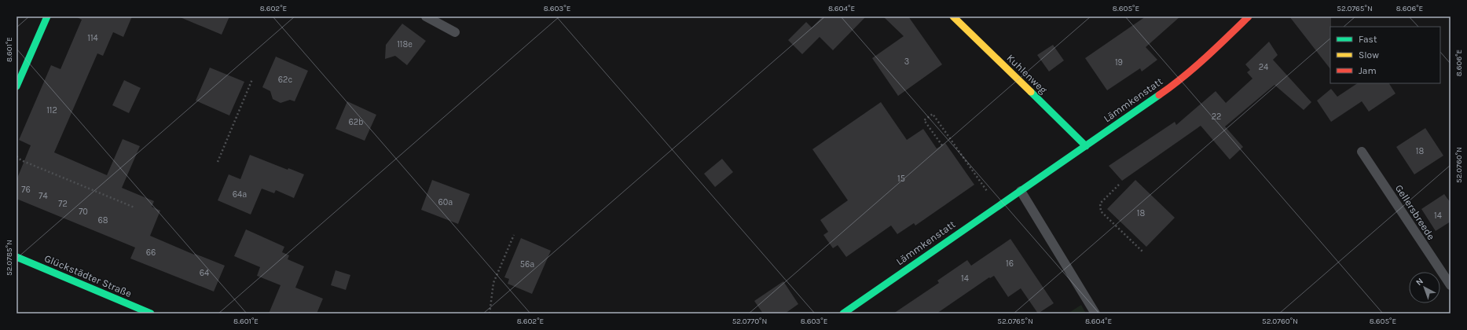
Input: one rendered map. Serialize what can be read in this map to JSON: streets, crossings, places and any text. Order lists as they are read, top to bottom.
{
  "streets": {
    "street": ["Kuhlenweg", "Lämmkenstatt", "Glückstädter Straße"],
    "lane": ["Gellersbreede"]
  },
  "crossings": [
    ["Kuhlenweg", "Lämmkenstatt"]
  ],
  "house_numbers": [
    "114",
    "118e",
    "3",
    "19",
    "24",
    "62c",
    "112",
    "22",
    "62b",
    "18",
    "15",
    "76",
    "64a",
    "74",
    "60a",
    "72",
    "70",
    "18",
    "14",
    "68",
    "66",
    "16",
    "56a",
    "64",
    "14"
  ],
  "legend": ["Fast", "Slow", "Jam"],
  "north": "top left",
  "coordinates": [
    "8.602°E",
    "8.603°E",
    "8.604°E",
    "8.605°E",
    "52.0765°N",
    "8.606°E",
    "8.601°E",
    "52.0760°N",
    "52.0785°N",
    "52.0770°N"
  ]
}
